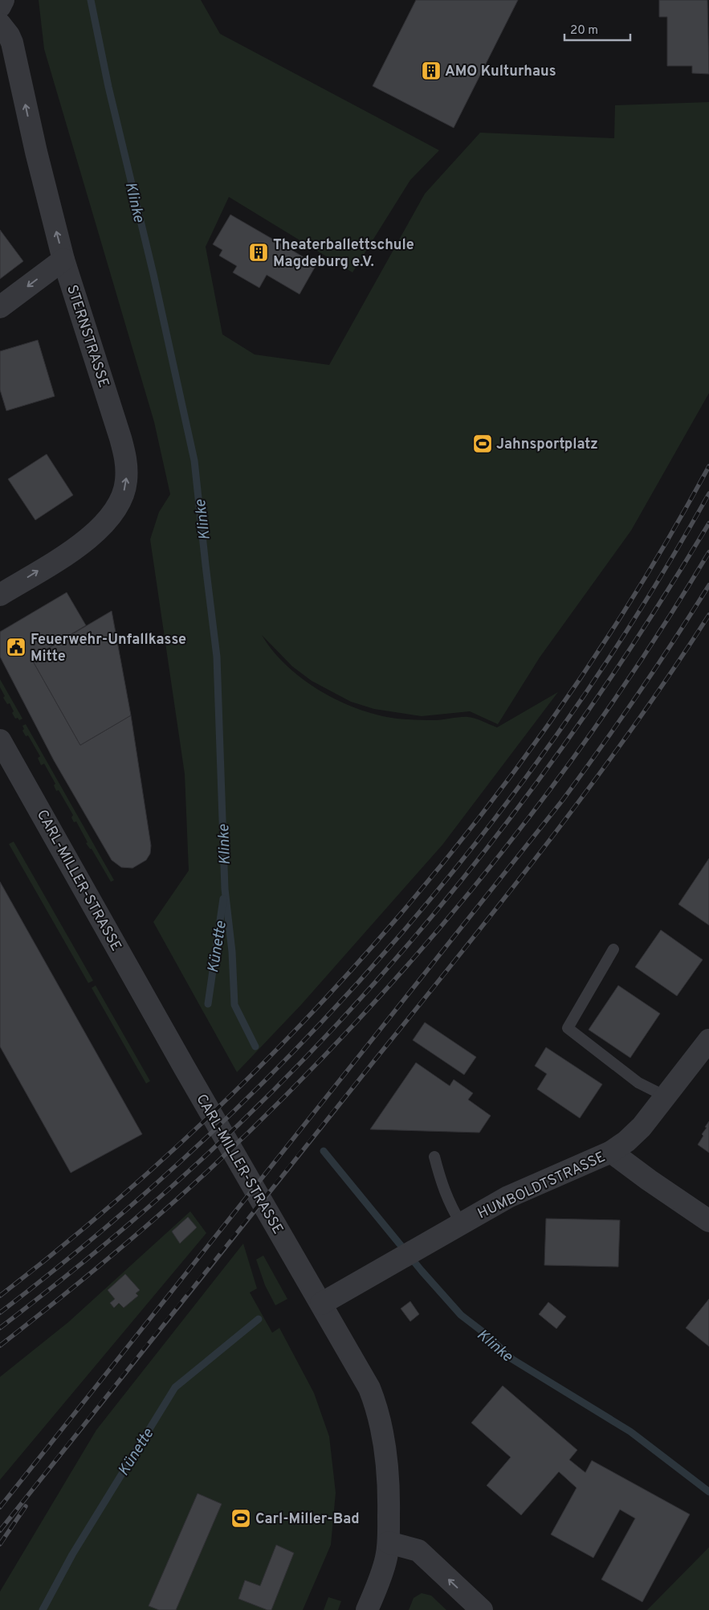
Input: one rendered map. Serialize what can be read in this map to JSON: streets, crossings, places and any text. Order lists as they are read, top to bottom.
{
  "streets": {
    "street": ["STERNSTRASSE", "CARL-MILLER-STRASSE", "HUMBOLDTSTRASSE"]
  },
  "crossings": [
    ["CARL-MILLER-STRASSE", "HUMBOLDTSTRASSE"]
  ],
  "one_way": ["STERNSTRASSE"],
  "water": ["Klinke", "Künette"],
  "places": {
    "building": ["AMO Kulturhaus", "Theaterballettschule Magdeburg e.V."],
    "sports": ["Jahnsportplatz", "Carl-Miller-Bad"],
    "public building": ["Feuerwehr-Unfallkasse Mitte"]
  },
  "scale_bar": "20 m"
}
